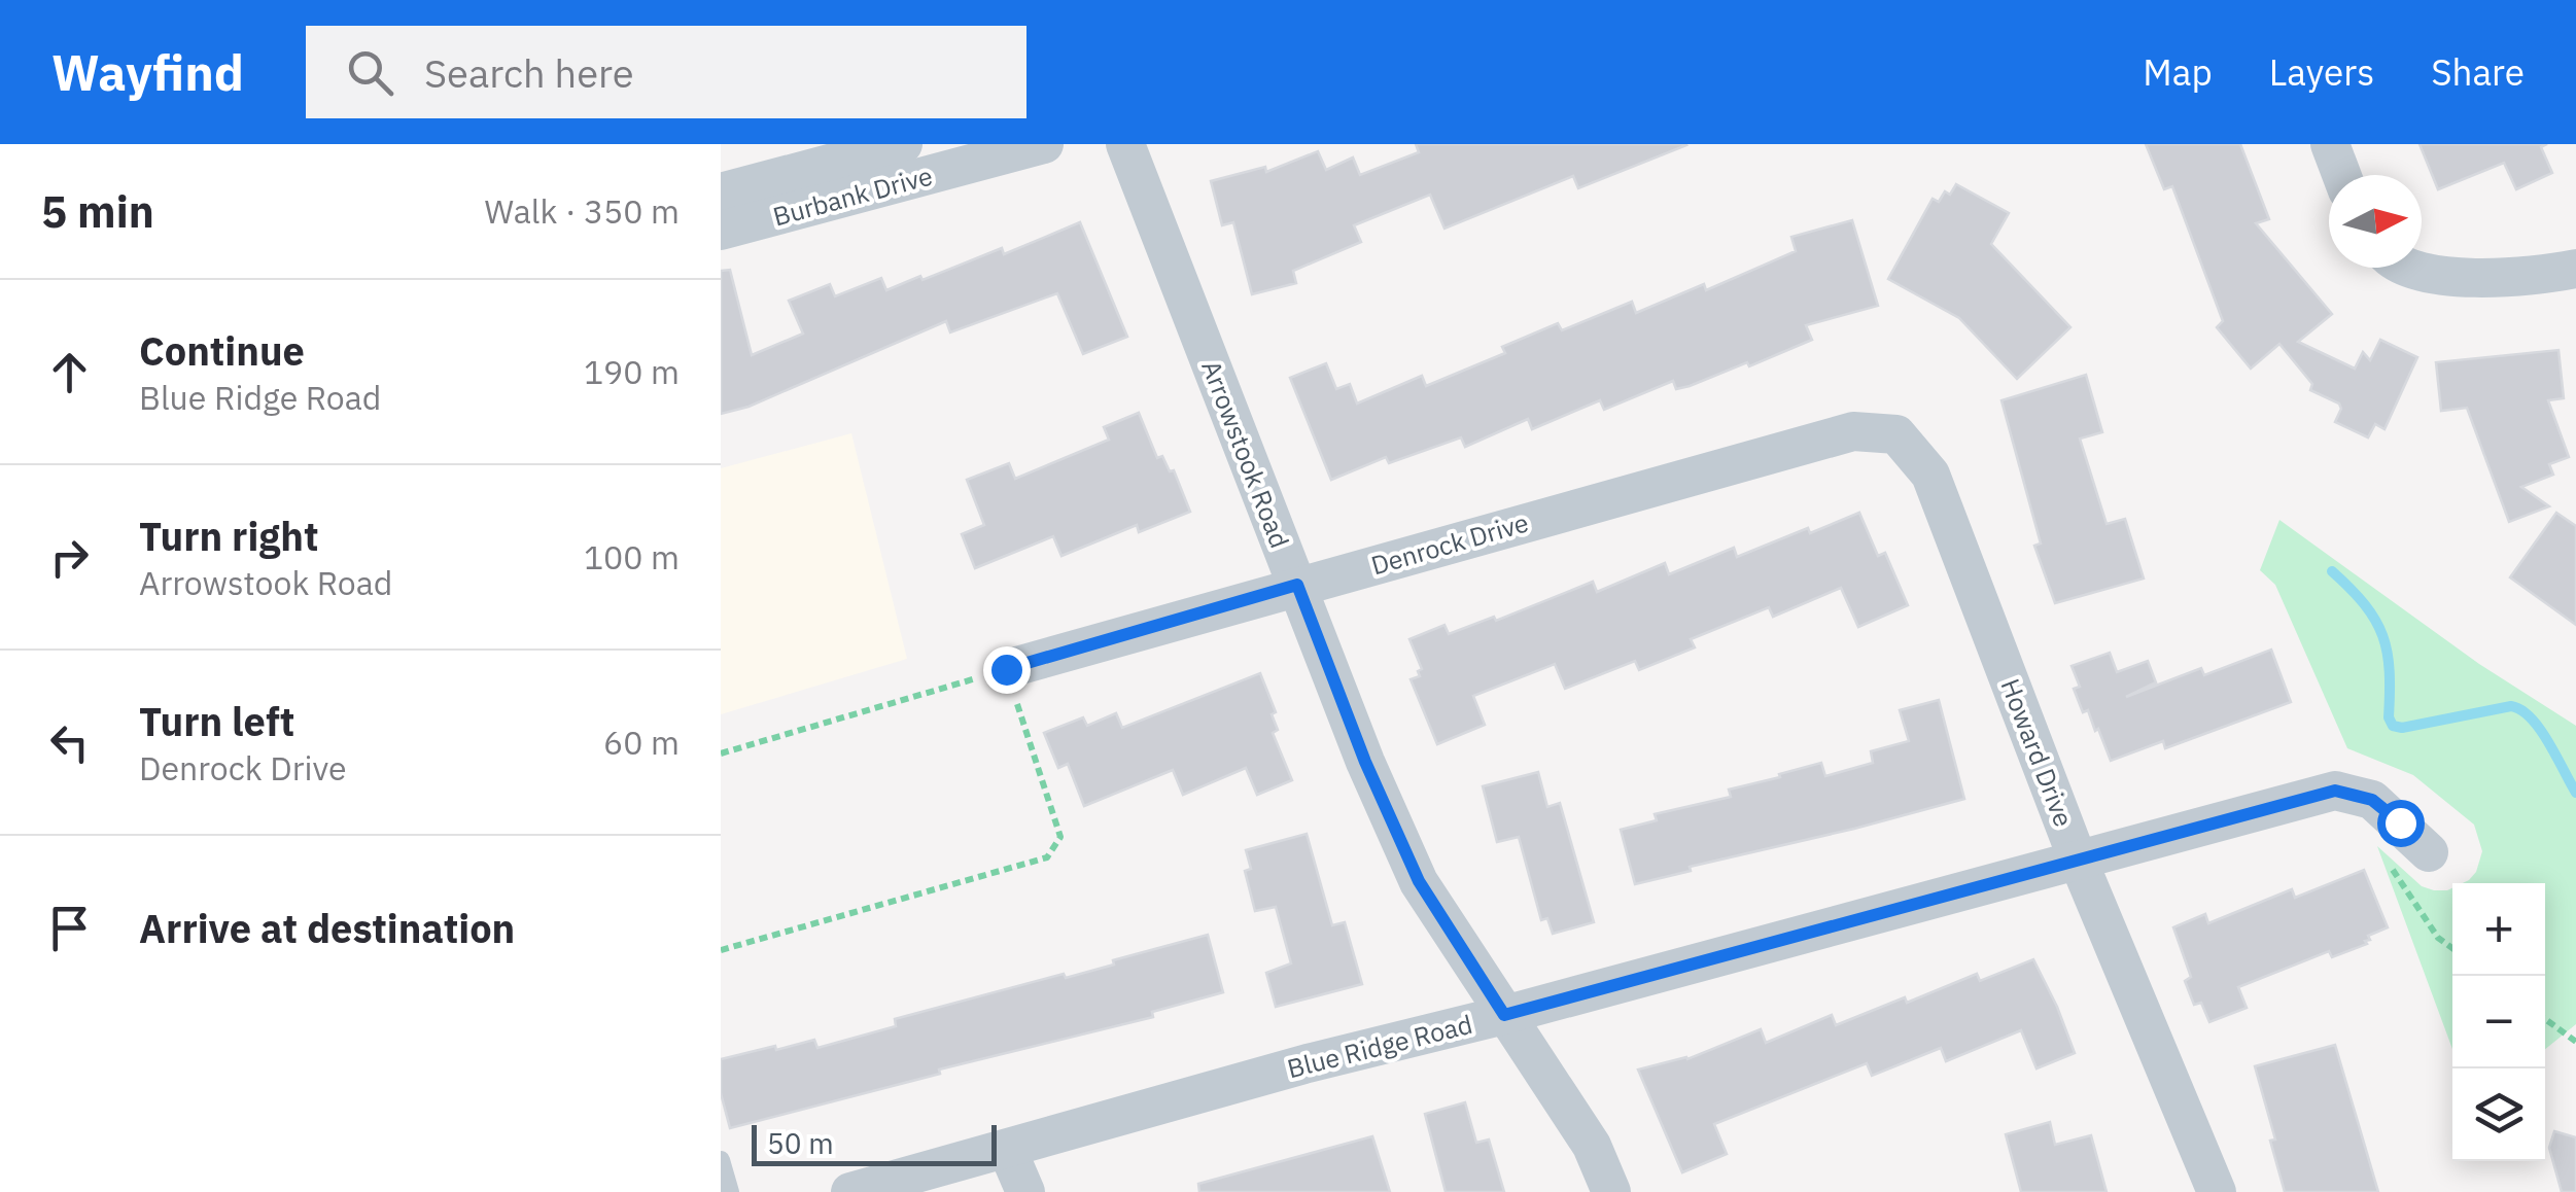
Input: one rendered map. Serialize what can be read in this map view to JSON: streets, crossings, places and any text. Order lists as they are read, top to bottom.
{
  "streets": {
    "street": [
      "Burbank Drive",
      "Arrowstook Road",
      "Denrock Drive",
      "Howard Drive",
      "Blue Ridge Road"
    ]
  },
  "crossings": [
    ["Arrowstook Road", "Denrock Drive"],
    ["Arrowstook Road", "Blue Ridge Road"],
    ["Denrock Drive", "Howard Drive"],
    ["Howard Drive", "Blue Ridge Road"]
  ],
  "scale_bar": "50 m",
  "north": "right",
  "page": {
    "header": "Wayfind",
    "search": "Search here",
    "nav": ["Map", "Layers", "Share"],
    "heading": ["5 min", "Walk · 350 m"],
    "list": [
      ["Continue", "Blue Ridge Road", "190 m"],
      ["Turn right", "Arrowstook Road", "100 m"],
      ["Turn left", "Denrock Drive", "60 m"],
      "Arrive at destination"
    ],
    "map_buttons": ["+", "−"],
    "scale": "50 m"
  }
}
